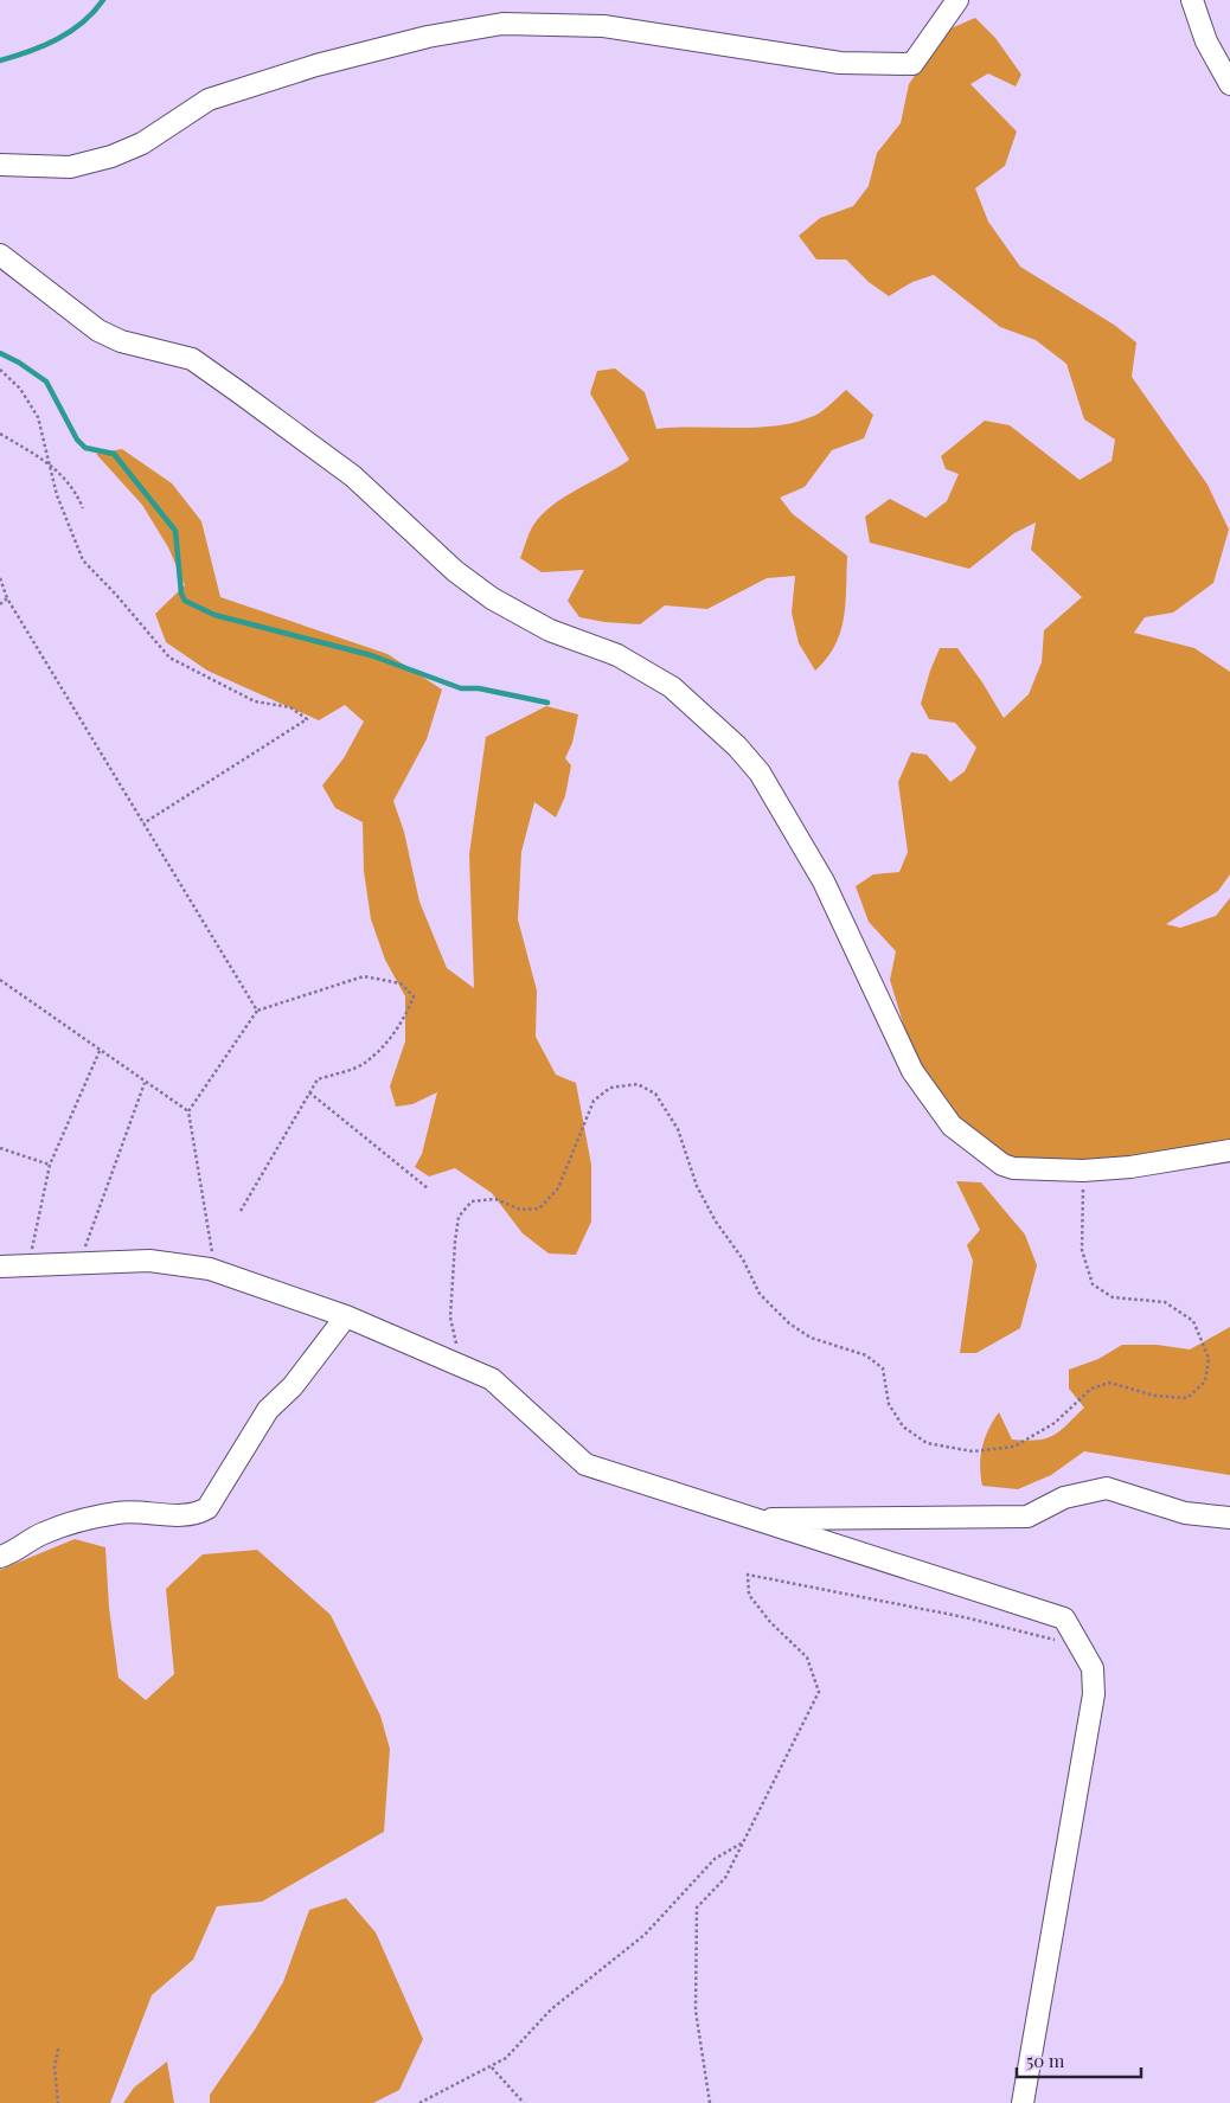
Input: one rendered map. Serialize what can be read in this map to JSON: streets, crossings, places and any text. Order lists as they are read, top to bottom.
{
  "scale_bar": "50 m"
}
